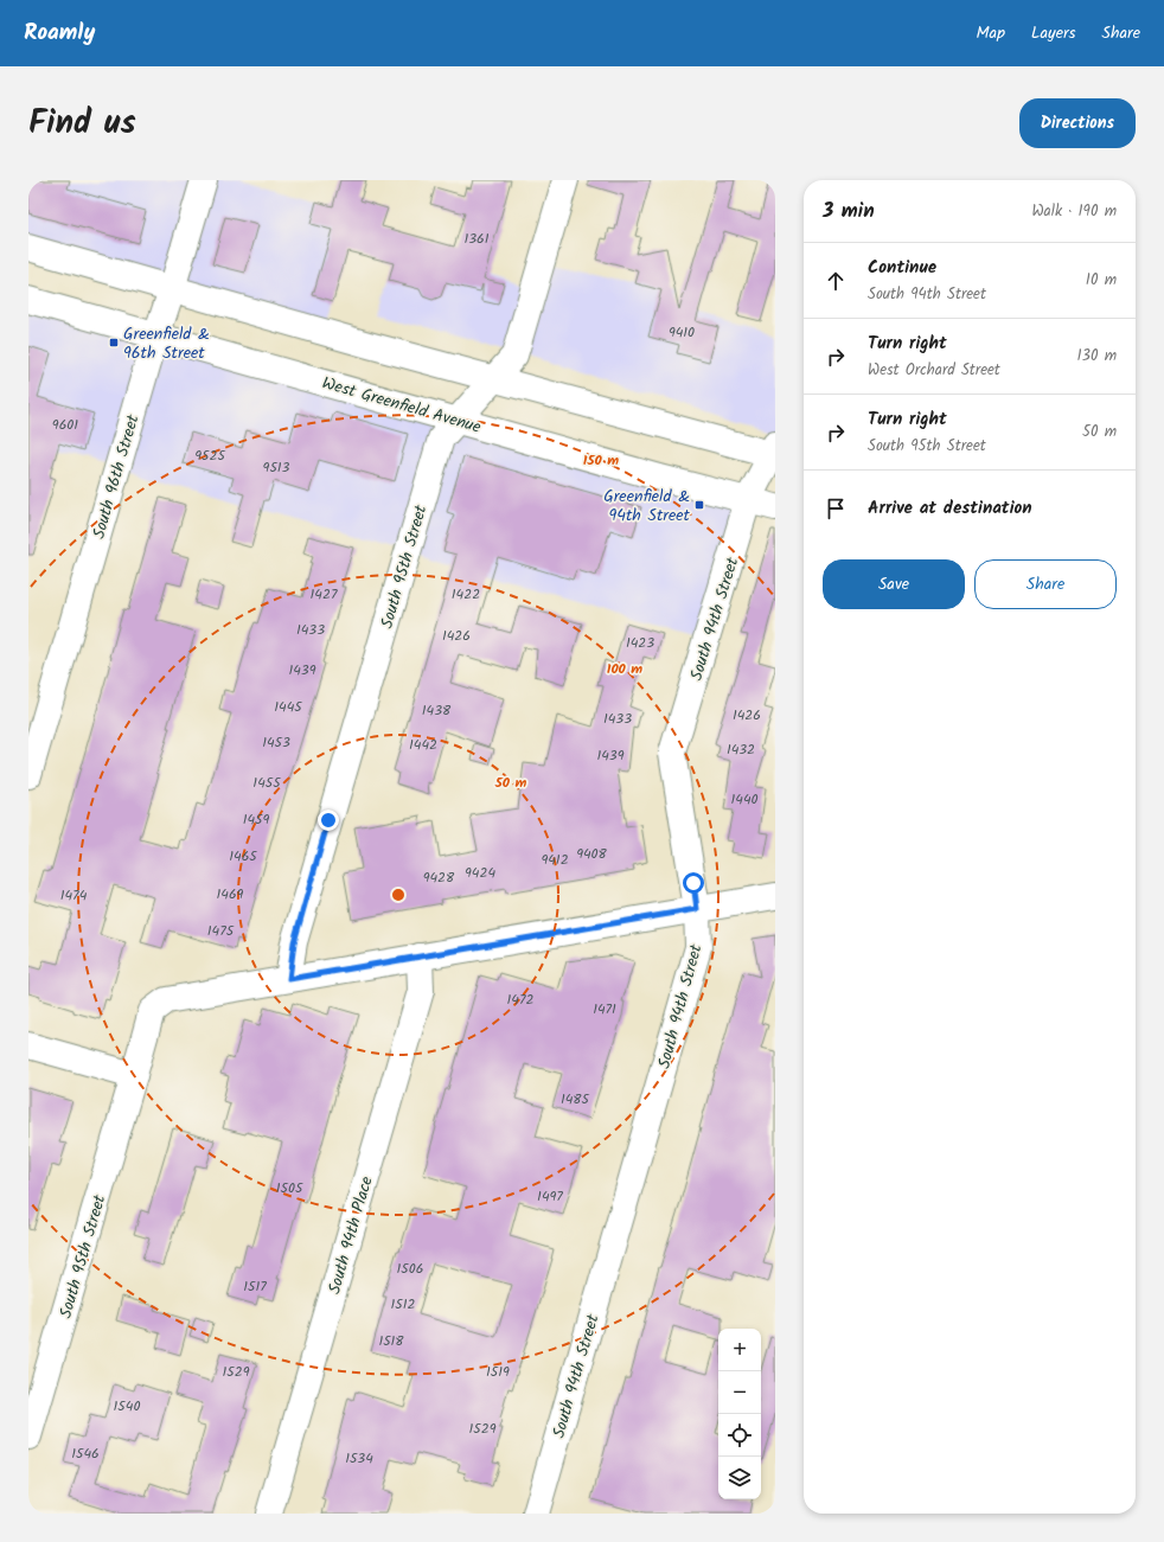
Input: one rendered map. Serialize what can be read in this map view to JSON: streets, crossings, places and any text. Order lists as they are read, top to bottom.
{
  "streets": {
    "street": [
      "West Greenfield Avenue",
      "South 96th Street",
      "South 95th Street",
      "South 94th Street",
      "South 94th Place"
    ]
  },
  "crossings": [
    ["West Greenfield Avenue", "South 96th Street"],
    ["West Greenfield Avenue", "South 95th Street"],
    ["West Greenfield Avenue", "South 94th Street"],
    ["South 95th Street", "South 94th Street"],
    ["South 95th Street", "South 94th Place"]
  ],
  "places": {
    "transit": ["Greenfield & 96th Street", "Greenfield & 94th Street"]
  },
  "house_numbers": [
    "1361",
    "9410",
    "9601",
    "9525",
    "9513",
    "1427",
    "1422",
    "1433",
    "1426",
    "1423",
    "1439",
    "1445",
    "1438",
    "1426",
    "1433",
    "1453",
    "1442",
    "1432",
    "1439",
    "1455",
    "1440",
    "1459",
    "9408",
    "1465",
    "9412",
    "9424",
    "9428",
    "1469",
    "1474",
    "1475",
    "1472",
    "1471",
    "1485",
    "1505",
    "1497",
    "1506",
    "1517",
    "1512",
    "1518",
    "1529",
    "1519",
    "1540",
    "1529",
    "1546",
    "1534"
  ],
  "page": {
    "header": "Roamly",
    "nav": ["Map", "Layers", "Share"],
    "title": "Find us",
    "buttons": [
      "Directions",
      ["Save", "Share"]
    ],
    "heading": ["3 min", "Walk · 190 m"],
    "list": [
      ["Continue", "South 94th Street", "10 m"],
      ["Turn right", "West Orchard Street", "130 m"],
      ["Turn right", "South 95th Street", "50 m"],
      "Arrive at destination"
    ],
    "map_buttons": ["+", "−"]
  },
  "rings": ["150 m", "100 m", "50 m"]
}
